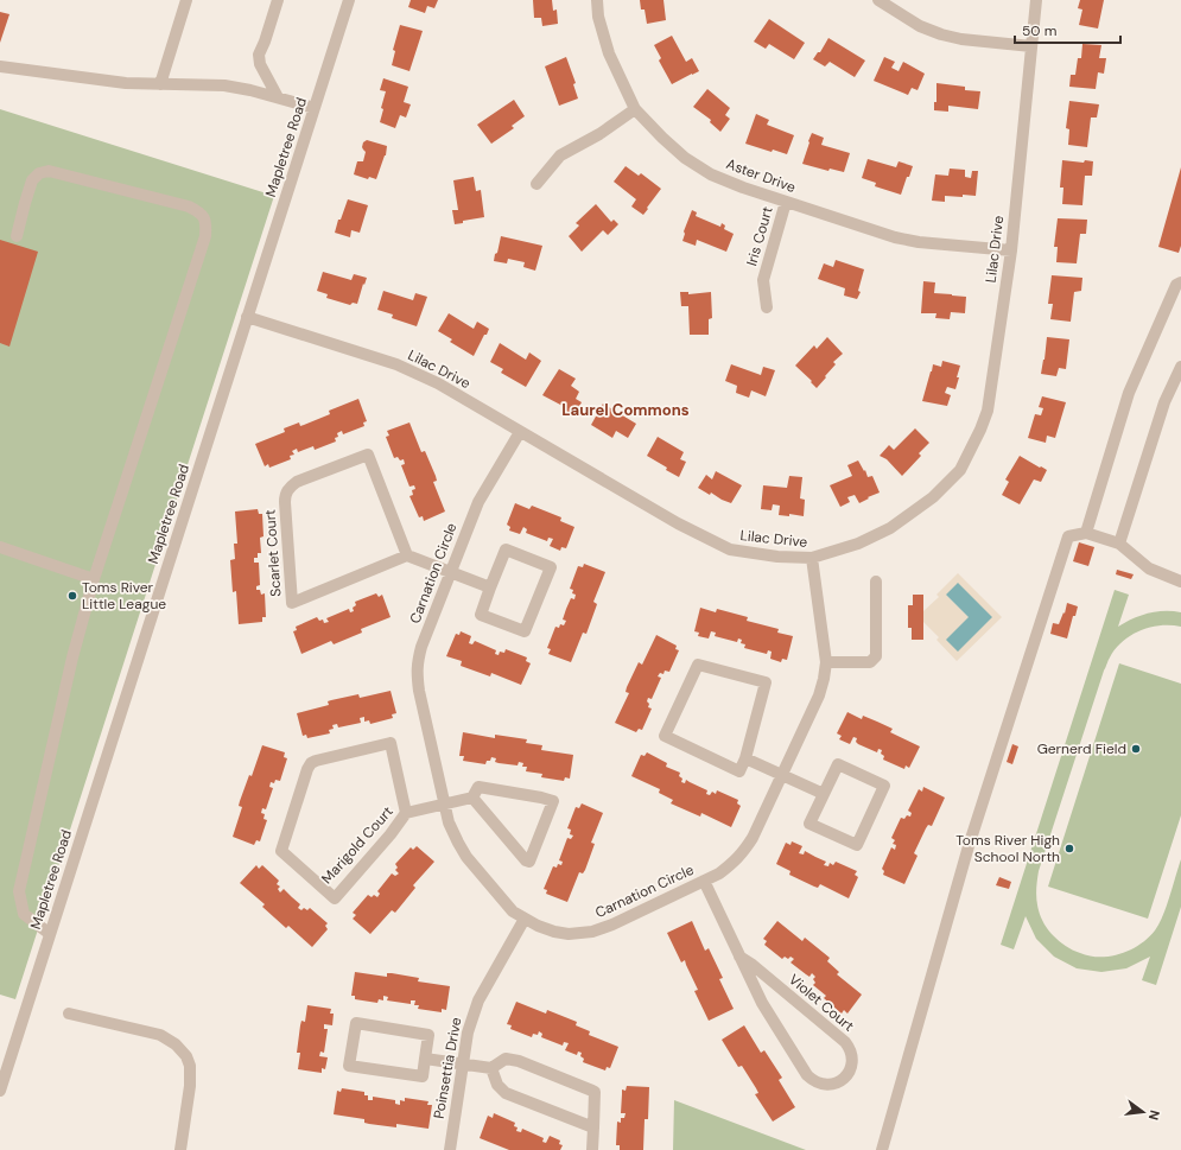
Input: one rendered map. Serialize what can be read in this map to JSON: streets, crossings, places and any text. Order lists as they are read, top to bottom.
{
  "streets": {
    "street": [
      "Mapletree Road",
      "Aster Drive",
      "Iris Court",
      "Lilac Drive",
      "Scarlet Court",
      "Carnation Circle",
      "Marigold Court",
      "Violet Court",
      "Poinsettia Drive"
    ]
  },
  "crossings": [
    ["Mapletree Road", "Lilac Drive"],
    ["Aster Drive", "Iris Court"],
    ["Aster Drive", "Lilac Drive"],
    ["Lilac Drive", "Carnation Circle"],
    ["Carnation Circle", "Marigold Court"],
    ["Carnation Circle", "Violet Court"],
    ["Carnation Circle", "Poinsettia Drive"]
  ],
  "districts": ["Laurel Commons"],
  "places": ["Toms River Little League", "Gernerd Field", "Toms River High School North"],
  "scale_bar": "50 m",
  "north": "right"
}
